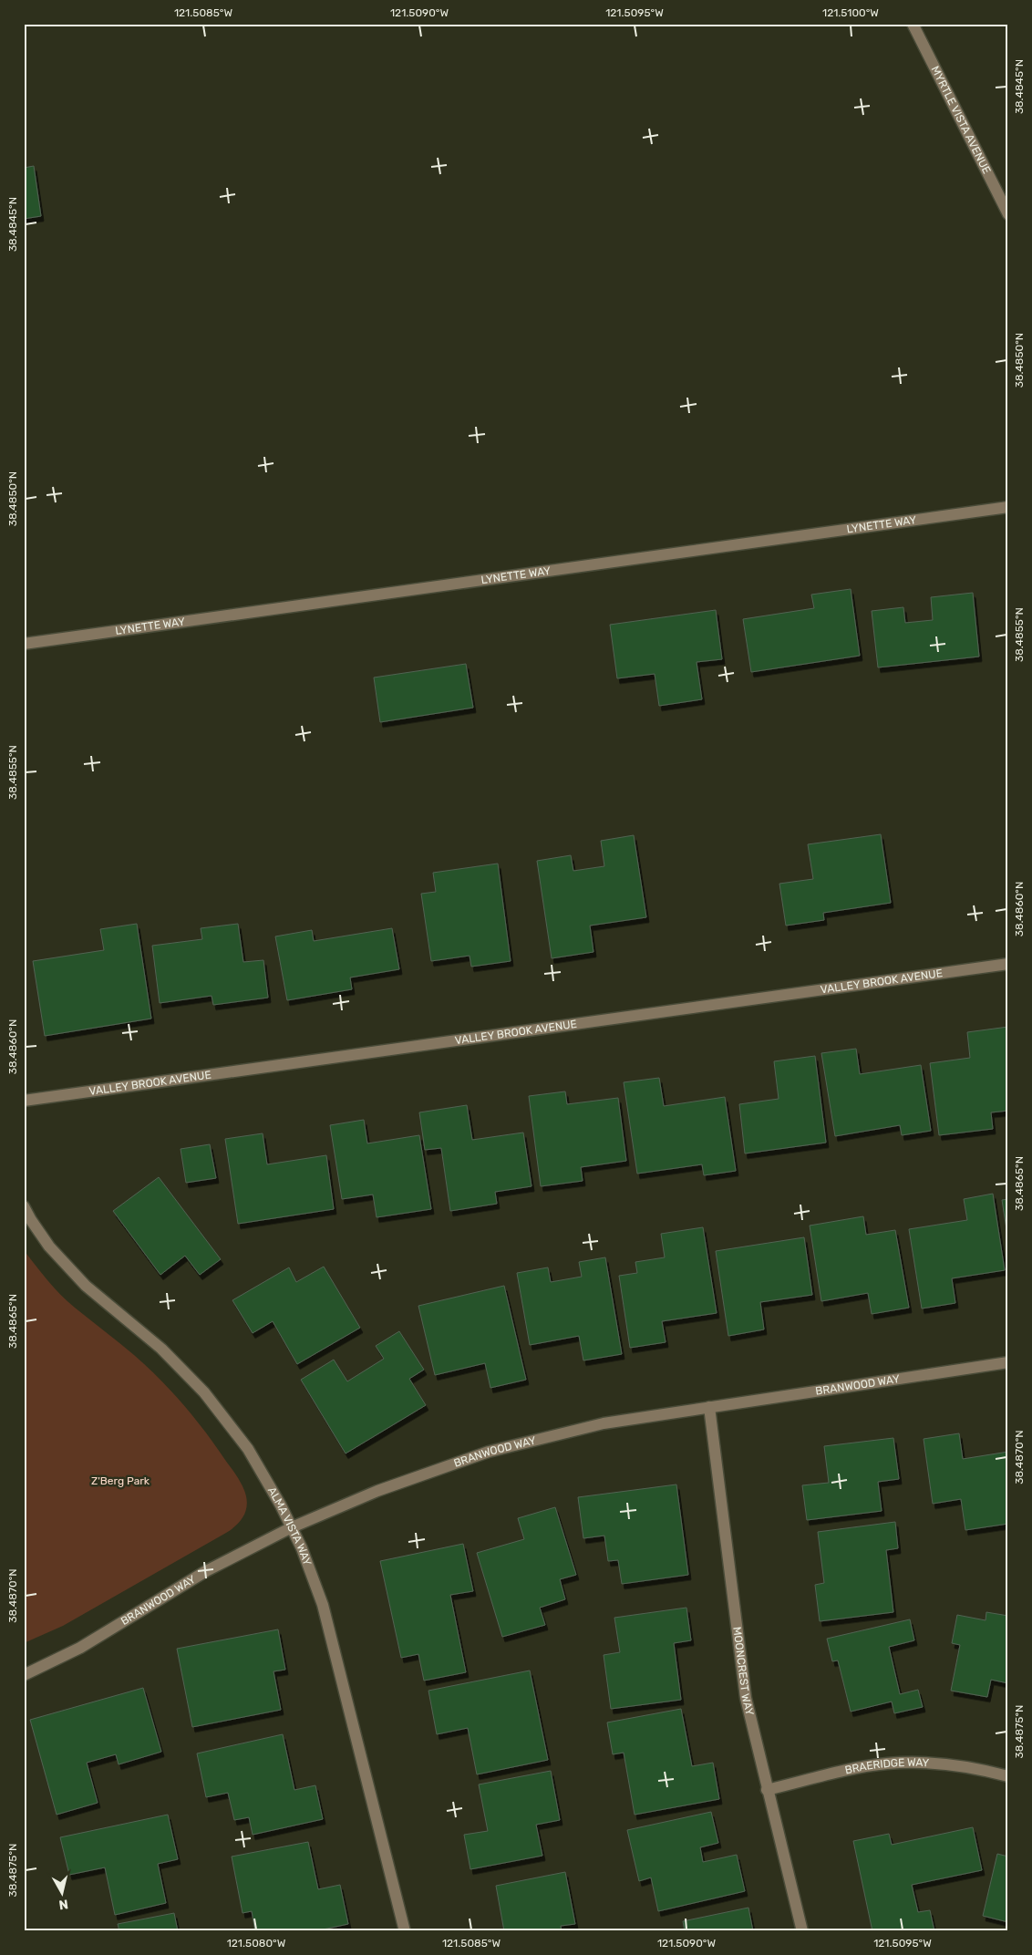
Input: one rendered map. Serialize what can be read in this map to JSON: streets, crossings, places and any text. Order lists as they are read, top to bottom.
{
  "streets": {
    "street": [
      "MYRTLE VISTA AVENUE",
      "LYNETTE WAY",
      "VALLEY BROOK AVENUE",
      "BRANWOOD WAY",
      "ALMA VISTA WAY",
      "MOONCREST WAY",
      "BRAERIDGE WAY"
    ]
  },
  "crossings": [
    ["BRANWOOD WAY", "ALMA VISTA WAY"],
    ["BRANWOOD WAY", "MOONCREST WAY"],
    ["MOONCREST WAY", "BRAERIDGE WAY"]
  ],
  "parks": ["Z'Berg Park"],
  "north": "bottom",
  "coordinates": [
    "121.5085°W",
    "121.5090°W",
    "121.5095°W",
    "121.5100°W",
    "38.4845°N",
    "38.4850°N",
    "38.4855°N",
    "38.4860°N",
    "38.4865°N",
    "38.4870°N",
    "38.4875°N",
    "121.5080°W"
  ]
}
